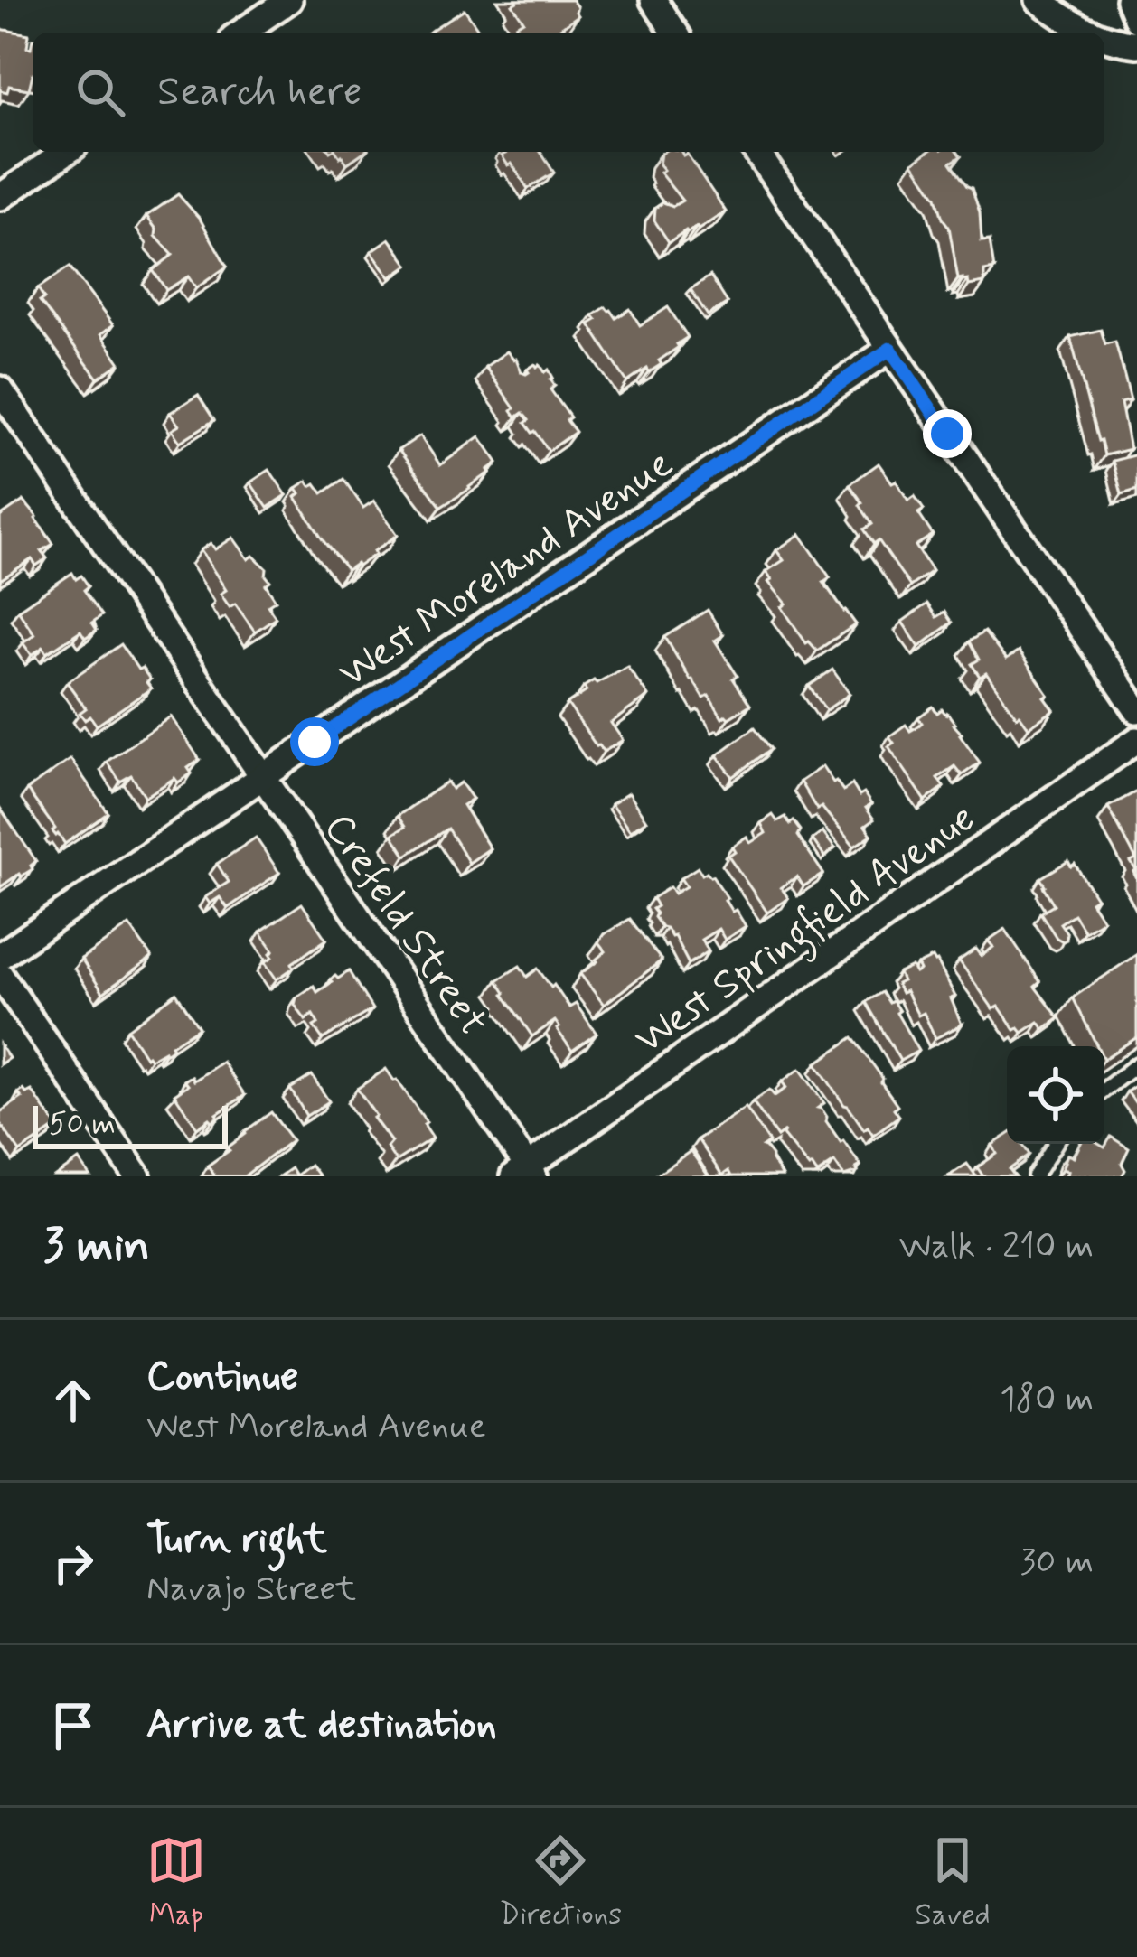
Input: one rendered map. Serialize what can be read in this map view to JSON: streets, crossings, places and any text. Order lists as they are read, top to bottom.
{
  "streets": {
    "street": ["West Moreland Avenue", "Crefeld Street", "West Springfield Avenue"]
  },
  "crossings": [
    ["West Moreland Avenue", "Crefeld Street"],
    ["Crefeld Street", "West Springfield Avenue"]
  ],
  "scale_bar": "50 m",
  "page": {
    "search": "Search here",
    "scale": "50 m",
    "heading": ["3 min", "Walk · 210 m"],
    "list": [
      ["Continue", "West Moreland Avenue", "180 m"],
      ["Turn right", "Navajo Street", "30 m"],
      "Arrive at destination"
    ],
    "nav": ["Map", "Directions", "Saved"]
  }
}
